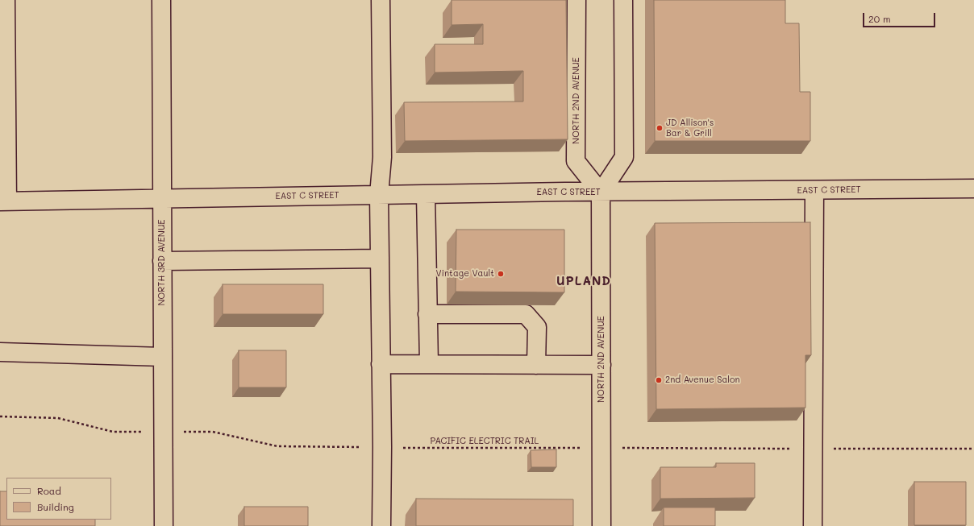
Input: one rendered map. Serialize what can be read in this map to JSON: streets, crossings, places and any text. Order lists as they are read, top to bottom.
{
  "streets": {
    "street": ["NORTH 2ND AVENUE", "EAST C STREET", "NORTH 3RD AVENUE"],
    "path": ["PACIFIC ELECTRIC TRAIL"]
  },
  "crossings": [
    ["NORTH 2ND AVENUE", "EAST C STREET"],
    ["EAST C STREET", "NORTH 3RD AVENUE"]
  ],
  "districts": ["UPLAND"],
  "places": ["JD Allison's Bar & Grill", "Vintage Vault", "2nd Avenue Salon"],
  "legend": ["Road", "Building"],
  "scale_bar": "20 m"
}
